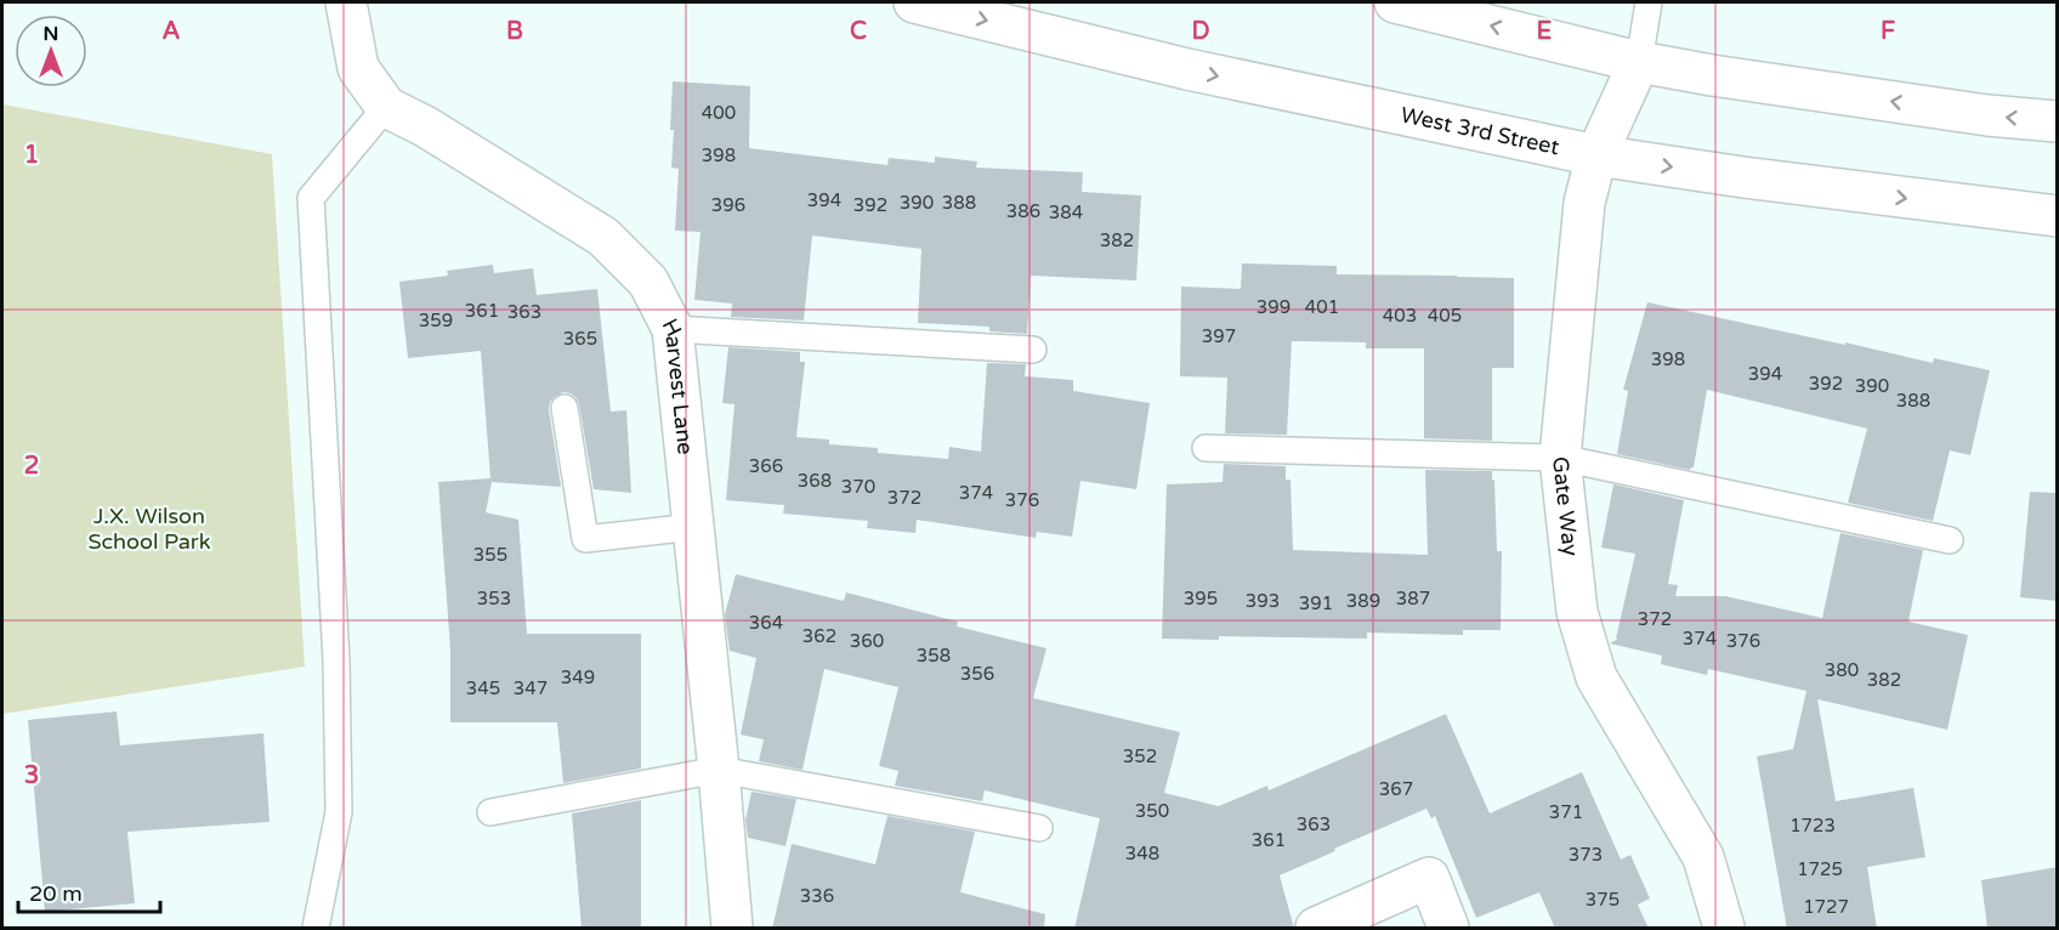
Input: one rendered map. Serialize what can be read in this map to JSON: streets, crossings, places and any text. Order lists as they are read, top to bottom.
{
  "streets": {
    "street": ["West 3rd Street", "Harvest Lane", "Gate Way"]
  },
  "crossings": [
    ["West 3rd Street", "Gate Way"]
  ],
  "parks": ["J.X. Wilson School Park"],
  "house_numbers": [
    "400",
    "398",
    "394",
    "390",
    "388",
    "396",
    "392",
    "386",
    "384",
    "382",
    "399",
    "401",
    "361",
    "363",
    "403",
    "405",
    "359",
    "397",
    "365",
    "398",
    "394",
    "392",
    "390",
    "388",
    "366",
    "368",
    "370",
    "374",
    "372",
    "376",
    "355",
    "353",
    "395",
    "387",
    "393",
    "389",
    "391",
    "372",
    "364",
    "362",
    "374",
    "360",
    "376",
    "358",
    "380",
    "356",
    "349",
    "382",
    "345",
    "347",
    "352",
    "367",
    "350",
    "371",
    "363",
    "1723",
    "361",
    "348",
    "373",
    "1725",
    "336",
    "375",
    "1727"
  ],
  "scale_bar": "20 m",
  "north": "top",
  "grid": {
    "columns": [
      "A",
      "B",
      "C",
      "D",
      "E",
      "F"
    ],
    "rows": ["1", "2", "3"]
  }
}
